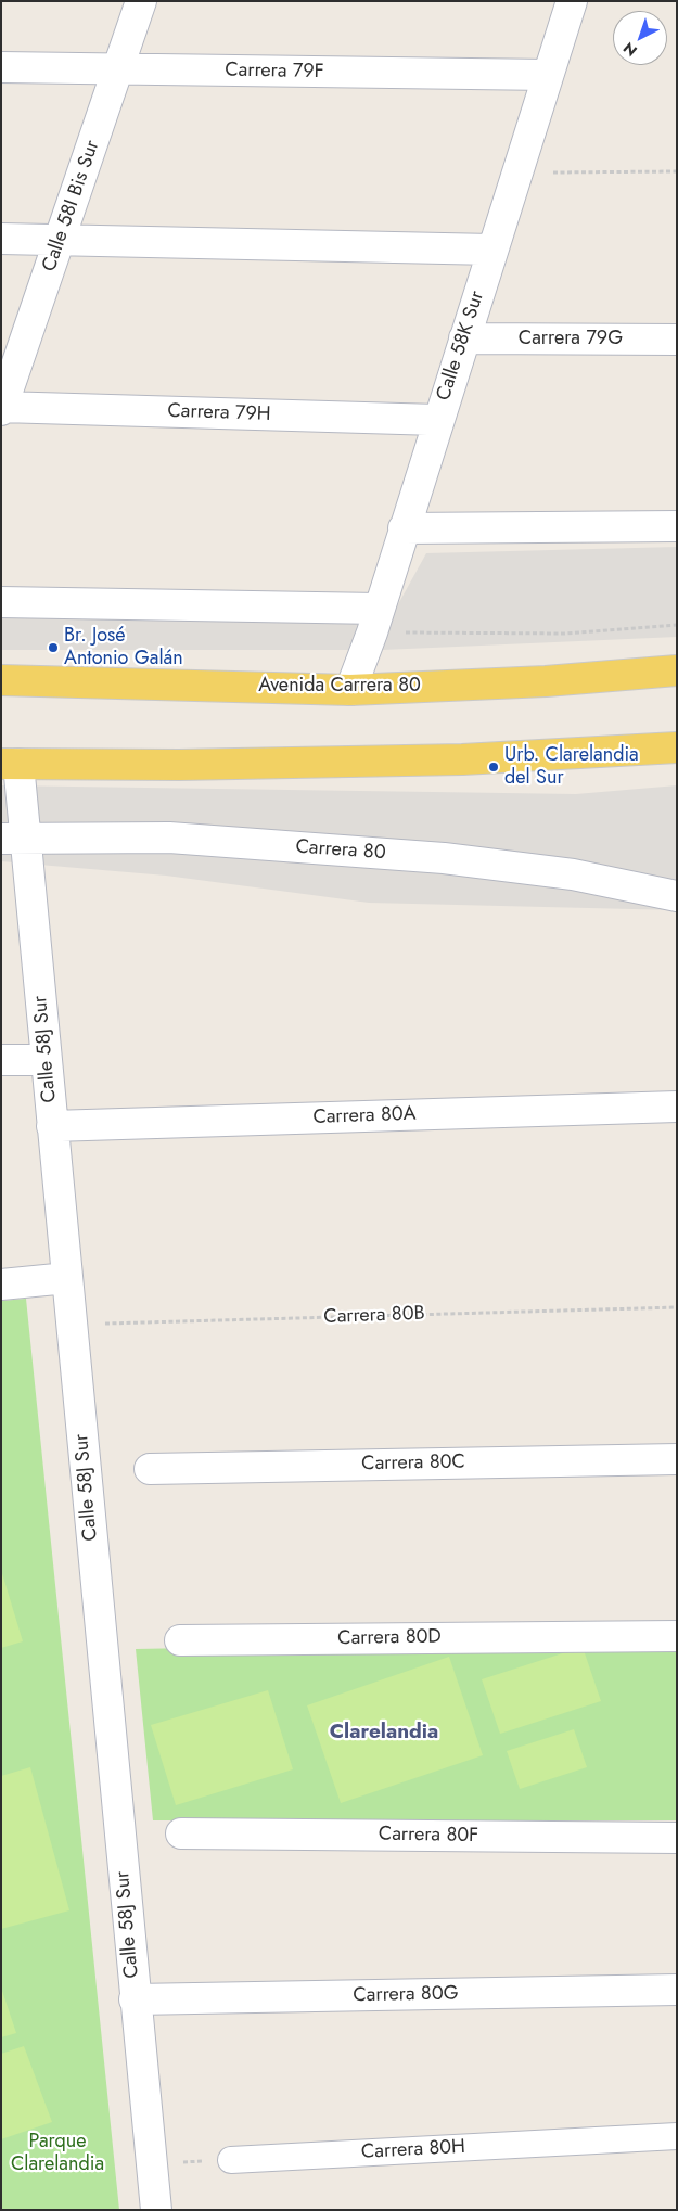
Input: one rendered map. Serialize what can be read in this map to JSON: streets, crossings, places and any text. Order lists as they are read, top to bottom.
{
  "streets": {
    "main road": ["Avenida Carrera 80"],
    "street": [
      "Carrera 79F",
      "Calle 58I Bis Sur",
      "Carrera 79G",
      "Calle 58K Sur",
      "Carrera 79H",
      "Carrera 80",
      "Calle 58J Sur",
      "Carrera 80A",
      "Carrera 80C",
      "Carrera 80D",
      "Carrera 80F",
      "Carrera 80G",
      "Carrera 80H"
    ],
    "path": ["Carrera 80B"]
  },
  "crossings": [
    ["Carrera 79F", "Calle 58I Bis Sur"],
    ["Carrera 79F", "Calle 58K Sur"],
    ["Calle 58I Bis Sur", "Carrera 79H"],
    ["Carrera 79G", "Calle 58K Sur"],
    ["Calle 58K Sur", "Carrera 79H"],
    ["Calle 58K Sur", "Avenida Carrera 80"],
    ["Carrera 80", "Calle 58J Sur"],
    ["Calle 58J Sur", "Carrera 80A"],
    ["Calle 58J Sur", "Carrera 80B"],
    ["Calle 58J Sur", "Carrera 80G"]
  ],
  "districts": ["Clarelandia"],
  "parks": ["Parque Clarelandia"],
  "places": ["Br. José Antonio Galán", "Urb. Clarelandia del Sur"],
  "north": "bottom left"
}
